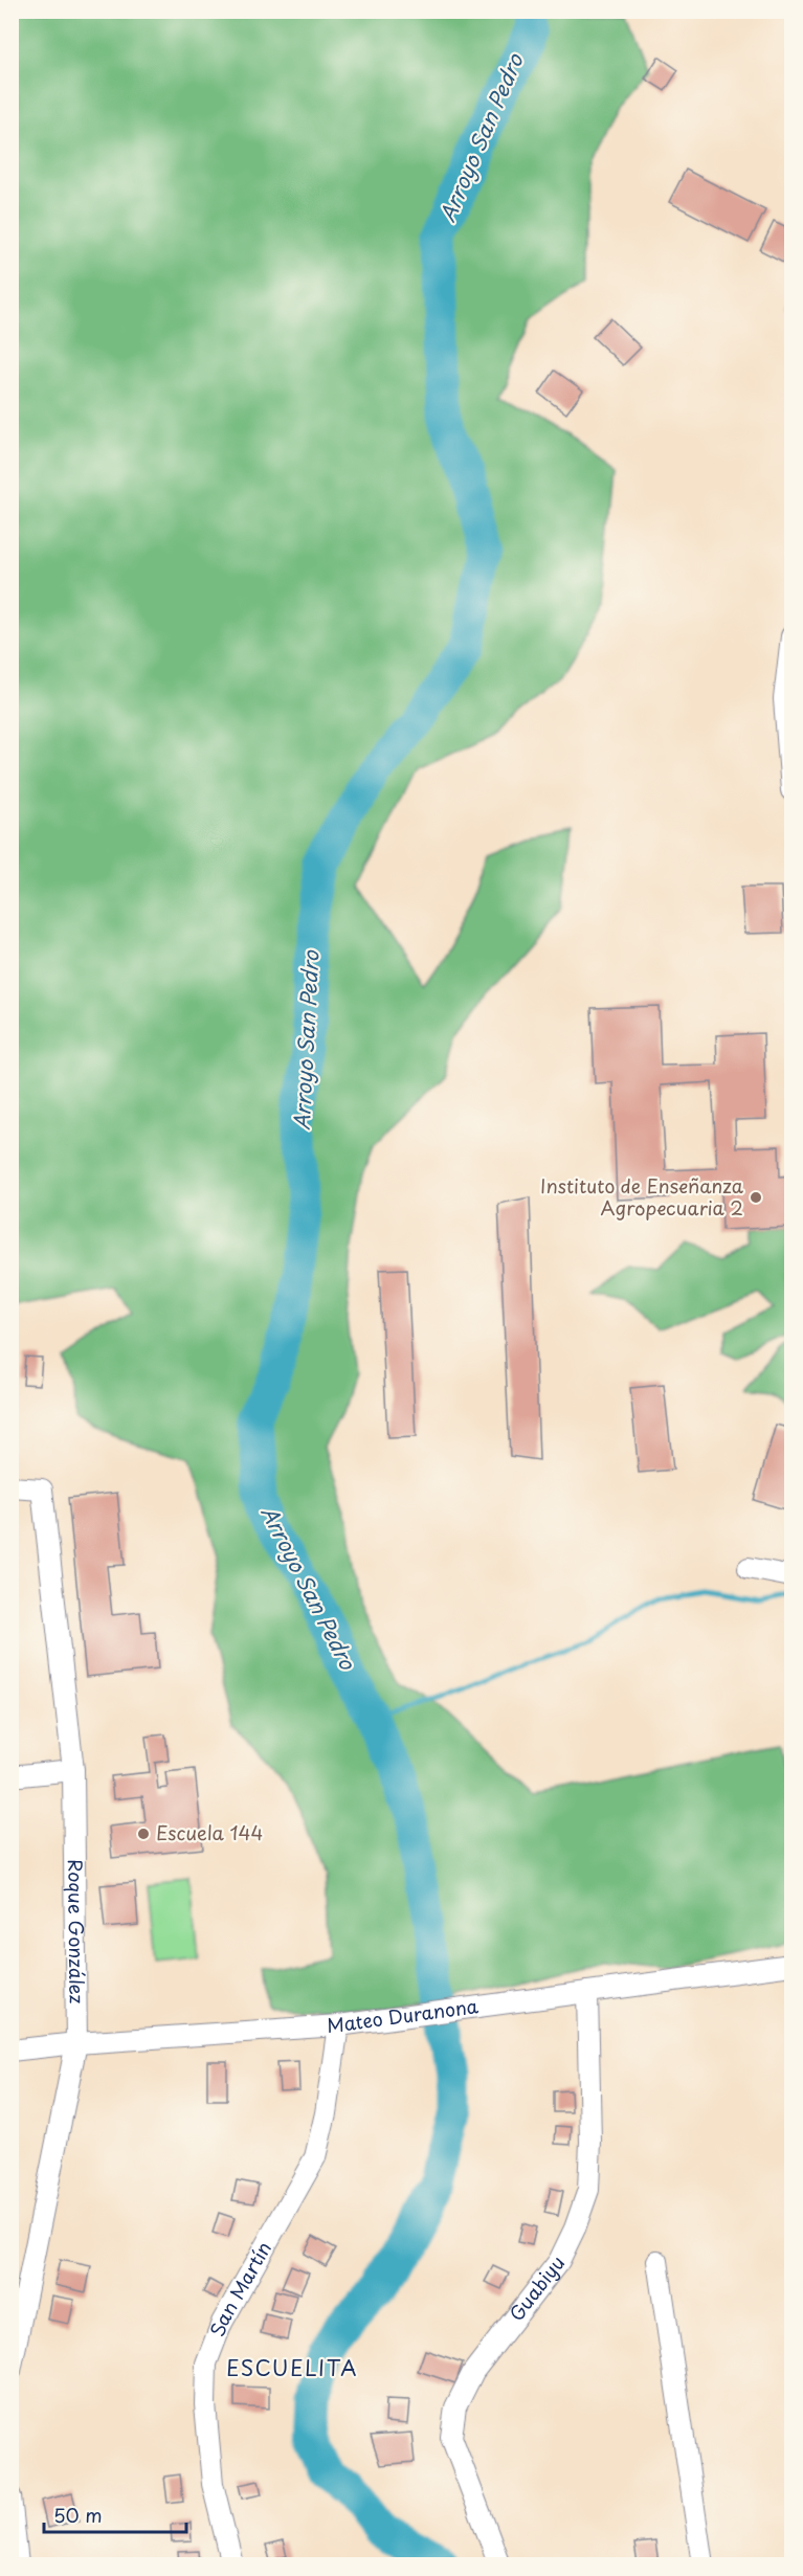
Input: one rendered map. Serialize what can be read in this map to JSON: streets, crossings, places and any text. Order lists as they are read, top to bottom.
{
  "streets": {
    "street": [
      "Roque González",
      "Mateo Duranona",
      "Guabiyu",
      "San Martín"
    ]
  },
  "crossings": [
    ["Roque González", "Mateo Duranona"],
    ["Mateo Duranona", "Guabiyu"],
    ["Mateo Duranona", "San Martín"]
  ],
  "districts": ["ESCUELITA"],
  "water": ["Arroyo San Pedro"],
  "places": ["Instituto de Enseñanza Agropecuaria 2", "Escuela 144"],
  "scale_bar": "50 m"
}
